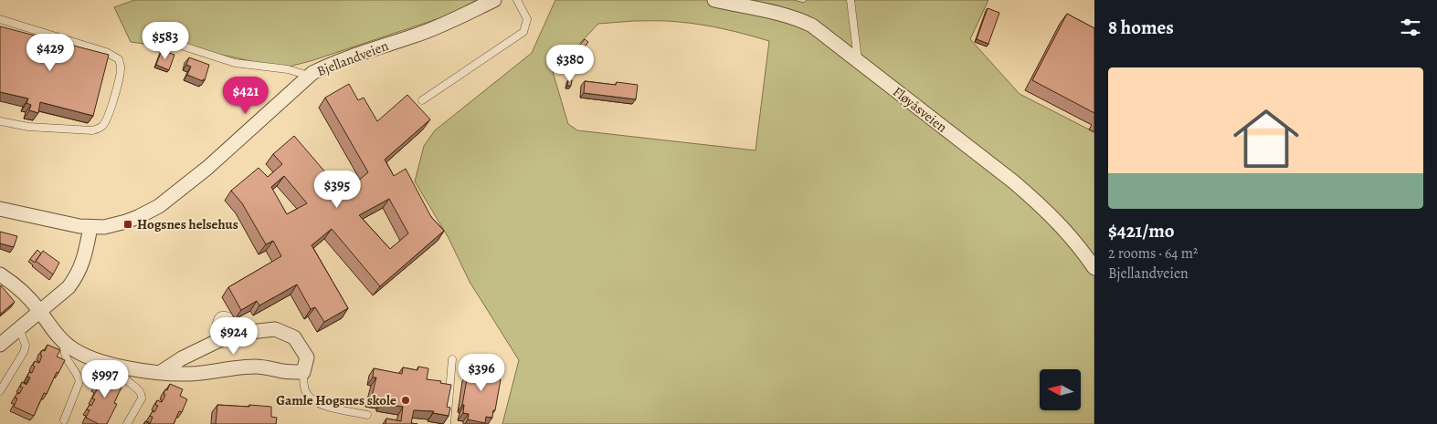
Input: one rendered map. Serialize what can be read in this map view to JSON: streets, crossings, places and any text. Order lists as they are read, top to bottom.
{
  "streets": {
    "street": ["Bjellandveien", "Fløyåsveien"]
  },
  "places": {
    "transit": ["Hogsnes helsehus"],
    "other": ["Gamle Hogsnes skole"]
  },
  "north": "left",
  "page": {
    "heading": "8 homes",
    "price": [
      "$583",
      "$429",
      "$380",
      "$421",
      "$395",
      "$924",
      "$396",
      "$997"
    ],
    "list": [
      {
        "name": "$421/mo",
        "note": "2 rooms · 64 m² · Bjellandveien"
      }
    ]
  }
}
